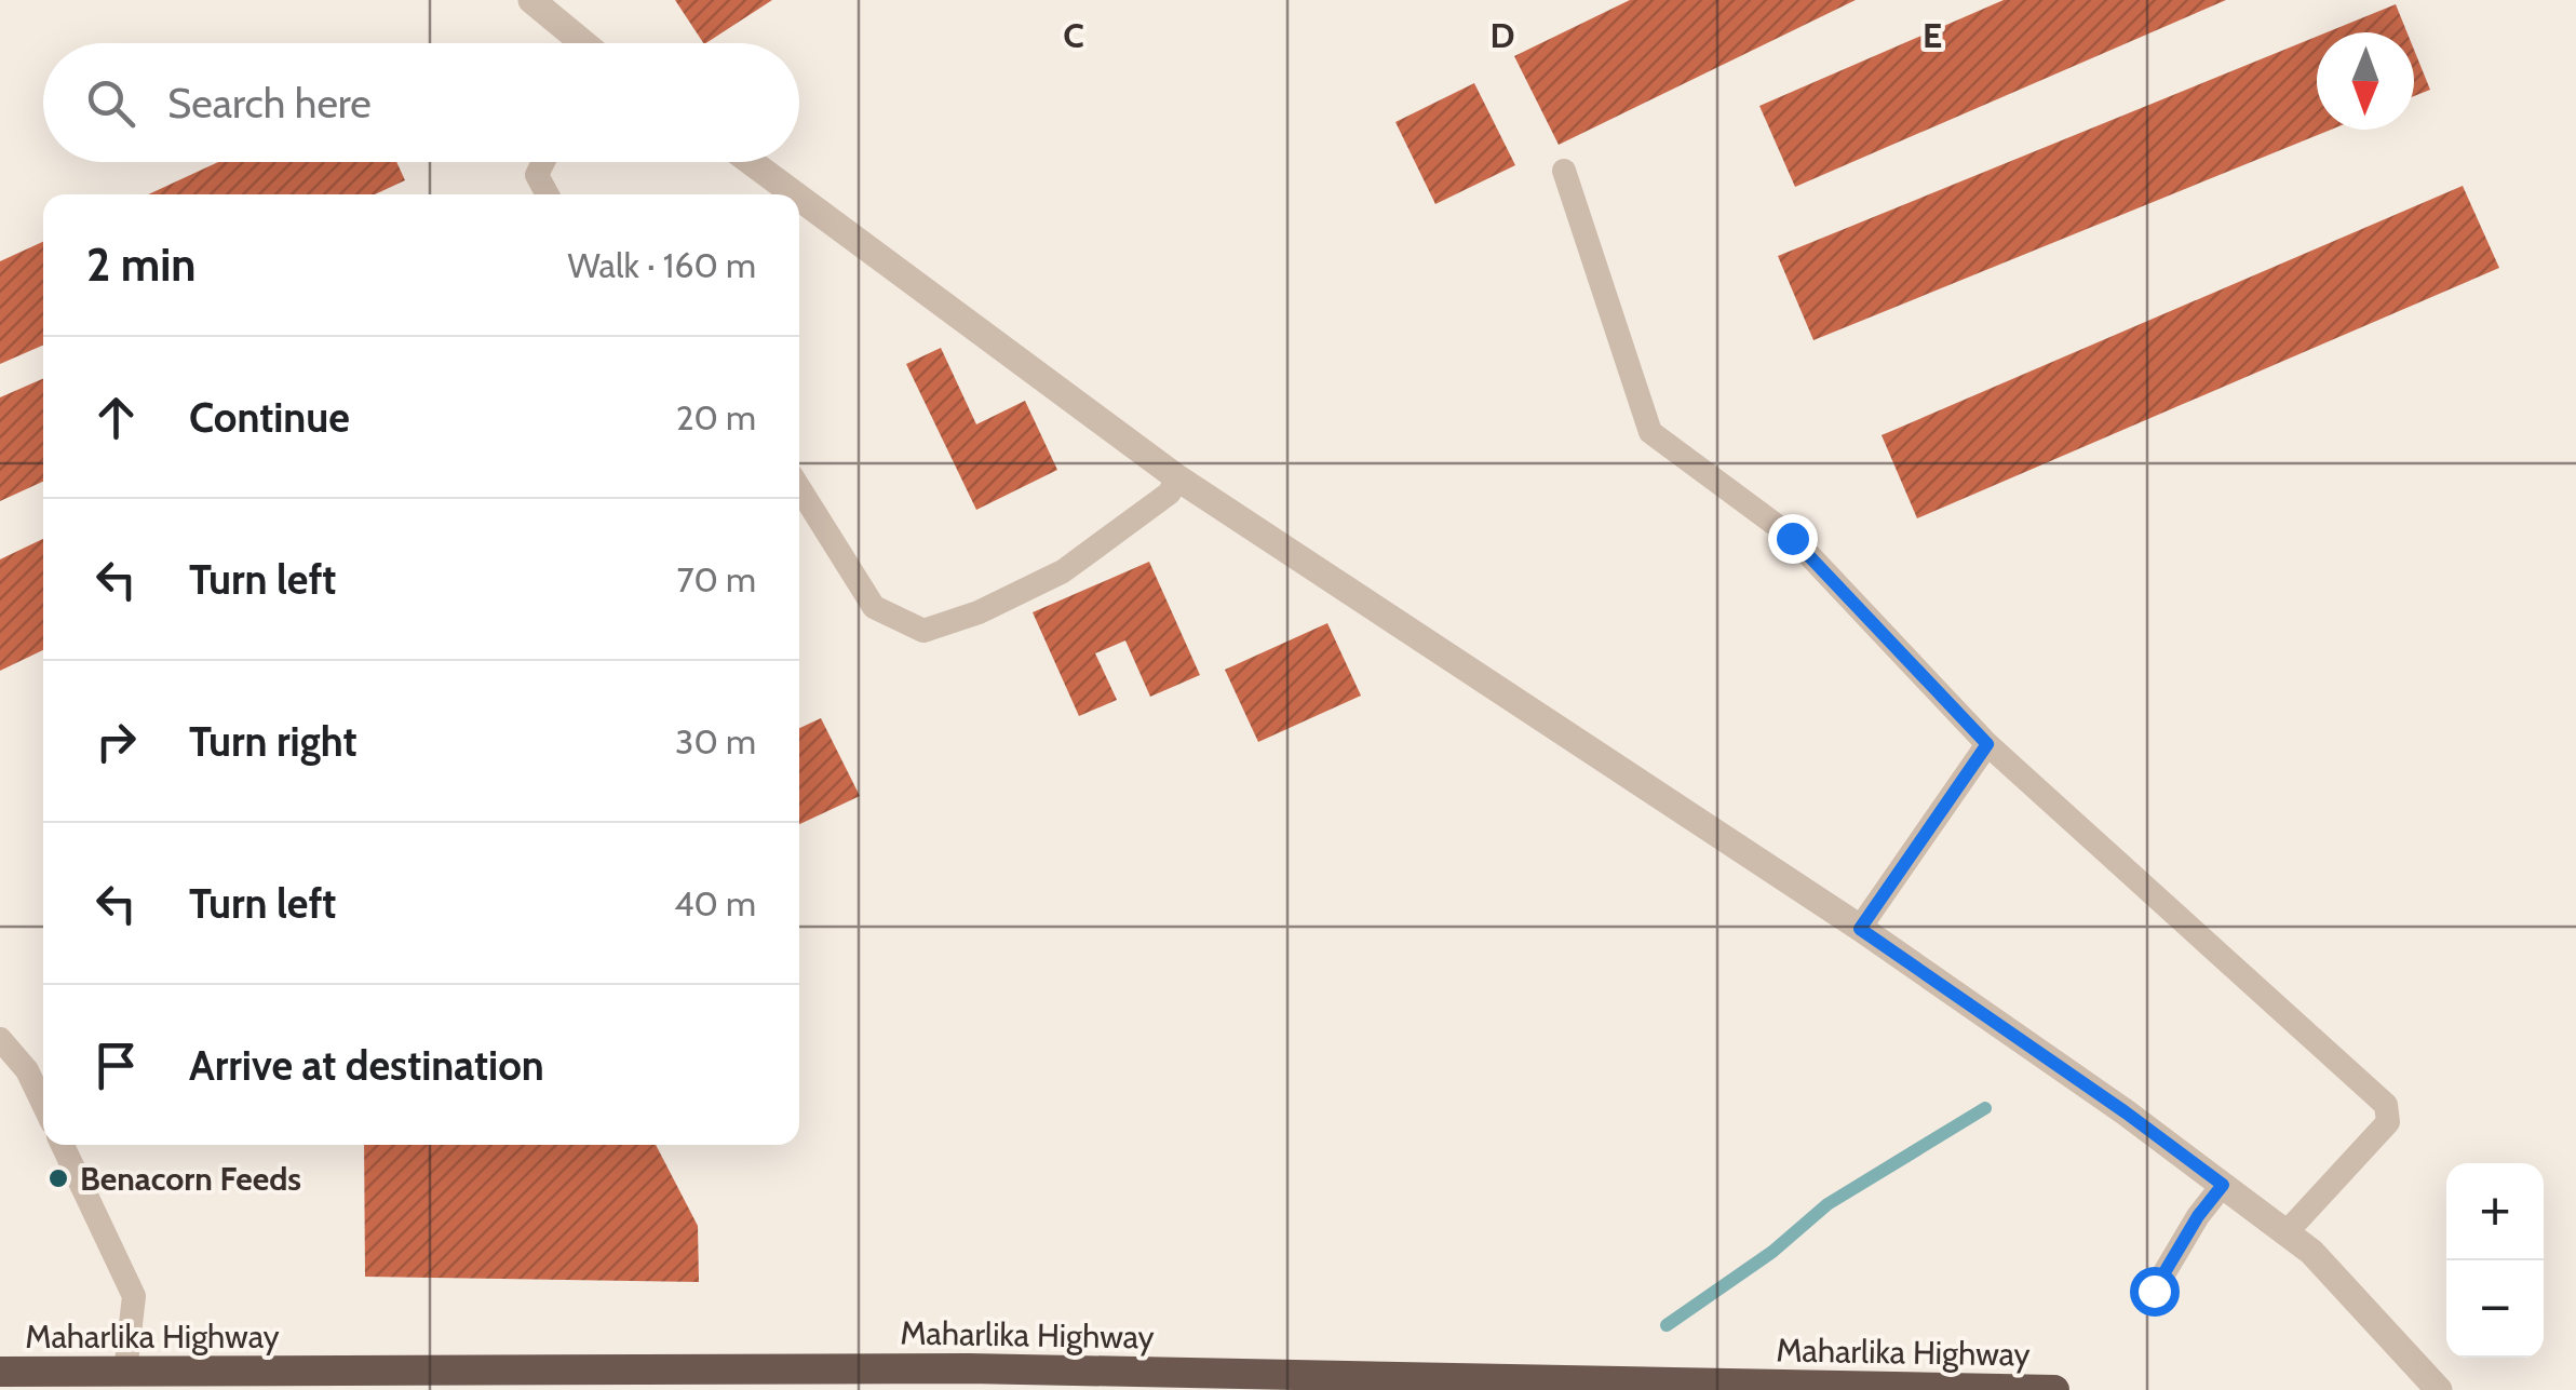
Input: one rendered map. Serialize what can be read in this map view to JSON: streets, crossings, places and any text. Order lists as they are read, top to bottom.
{
  "streets": {
    "highway": ["Maharlika Highway"]
  },
  "places": ["Benacorn Feeds"],
  "north": "bottom",
  "page": {
    "search": "Search here",
    "heading": ["2 min", "Walk · 160 m"],
    "list": [
      ["Continue", "20 m"],
      ["Turn left", "70 m"],
      ["Turn right", "30 m"],
      ["Turn left", "40 m"],
      "Arrive at destination"
    ],
    "map_buttons": ["+", "−"]
  },
  "grid": {
    "columns": ["C", "D", "E"]
  }
}
